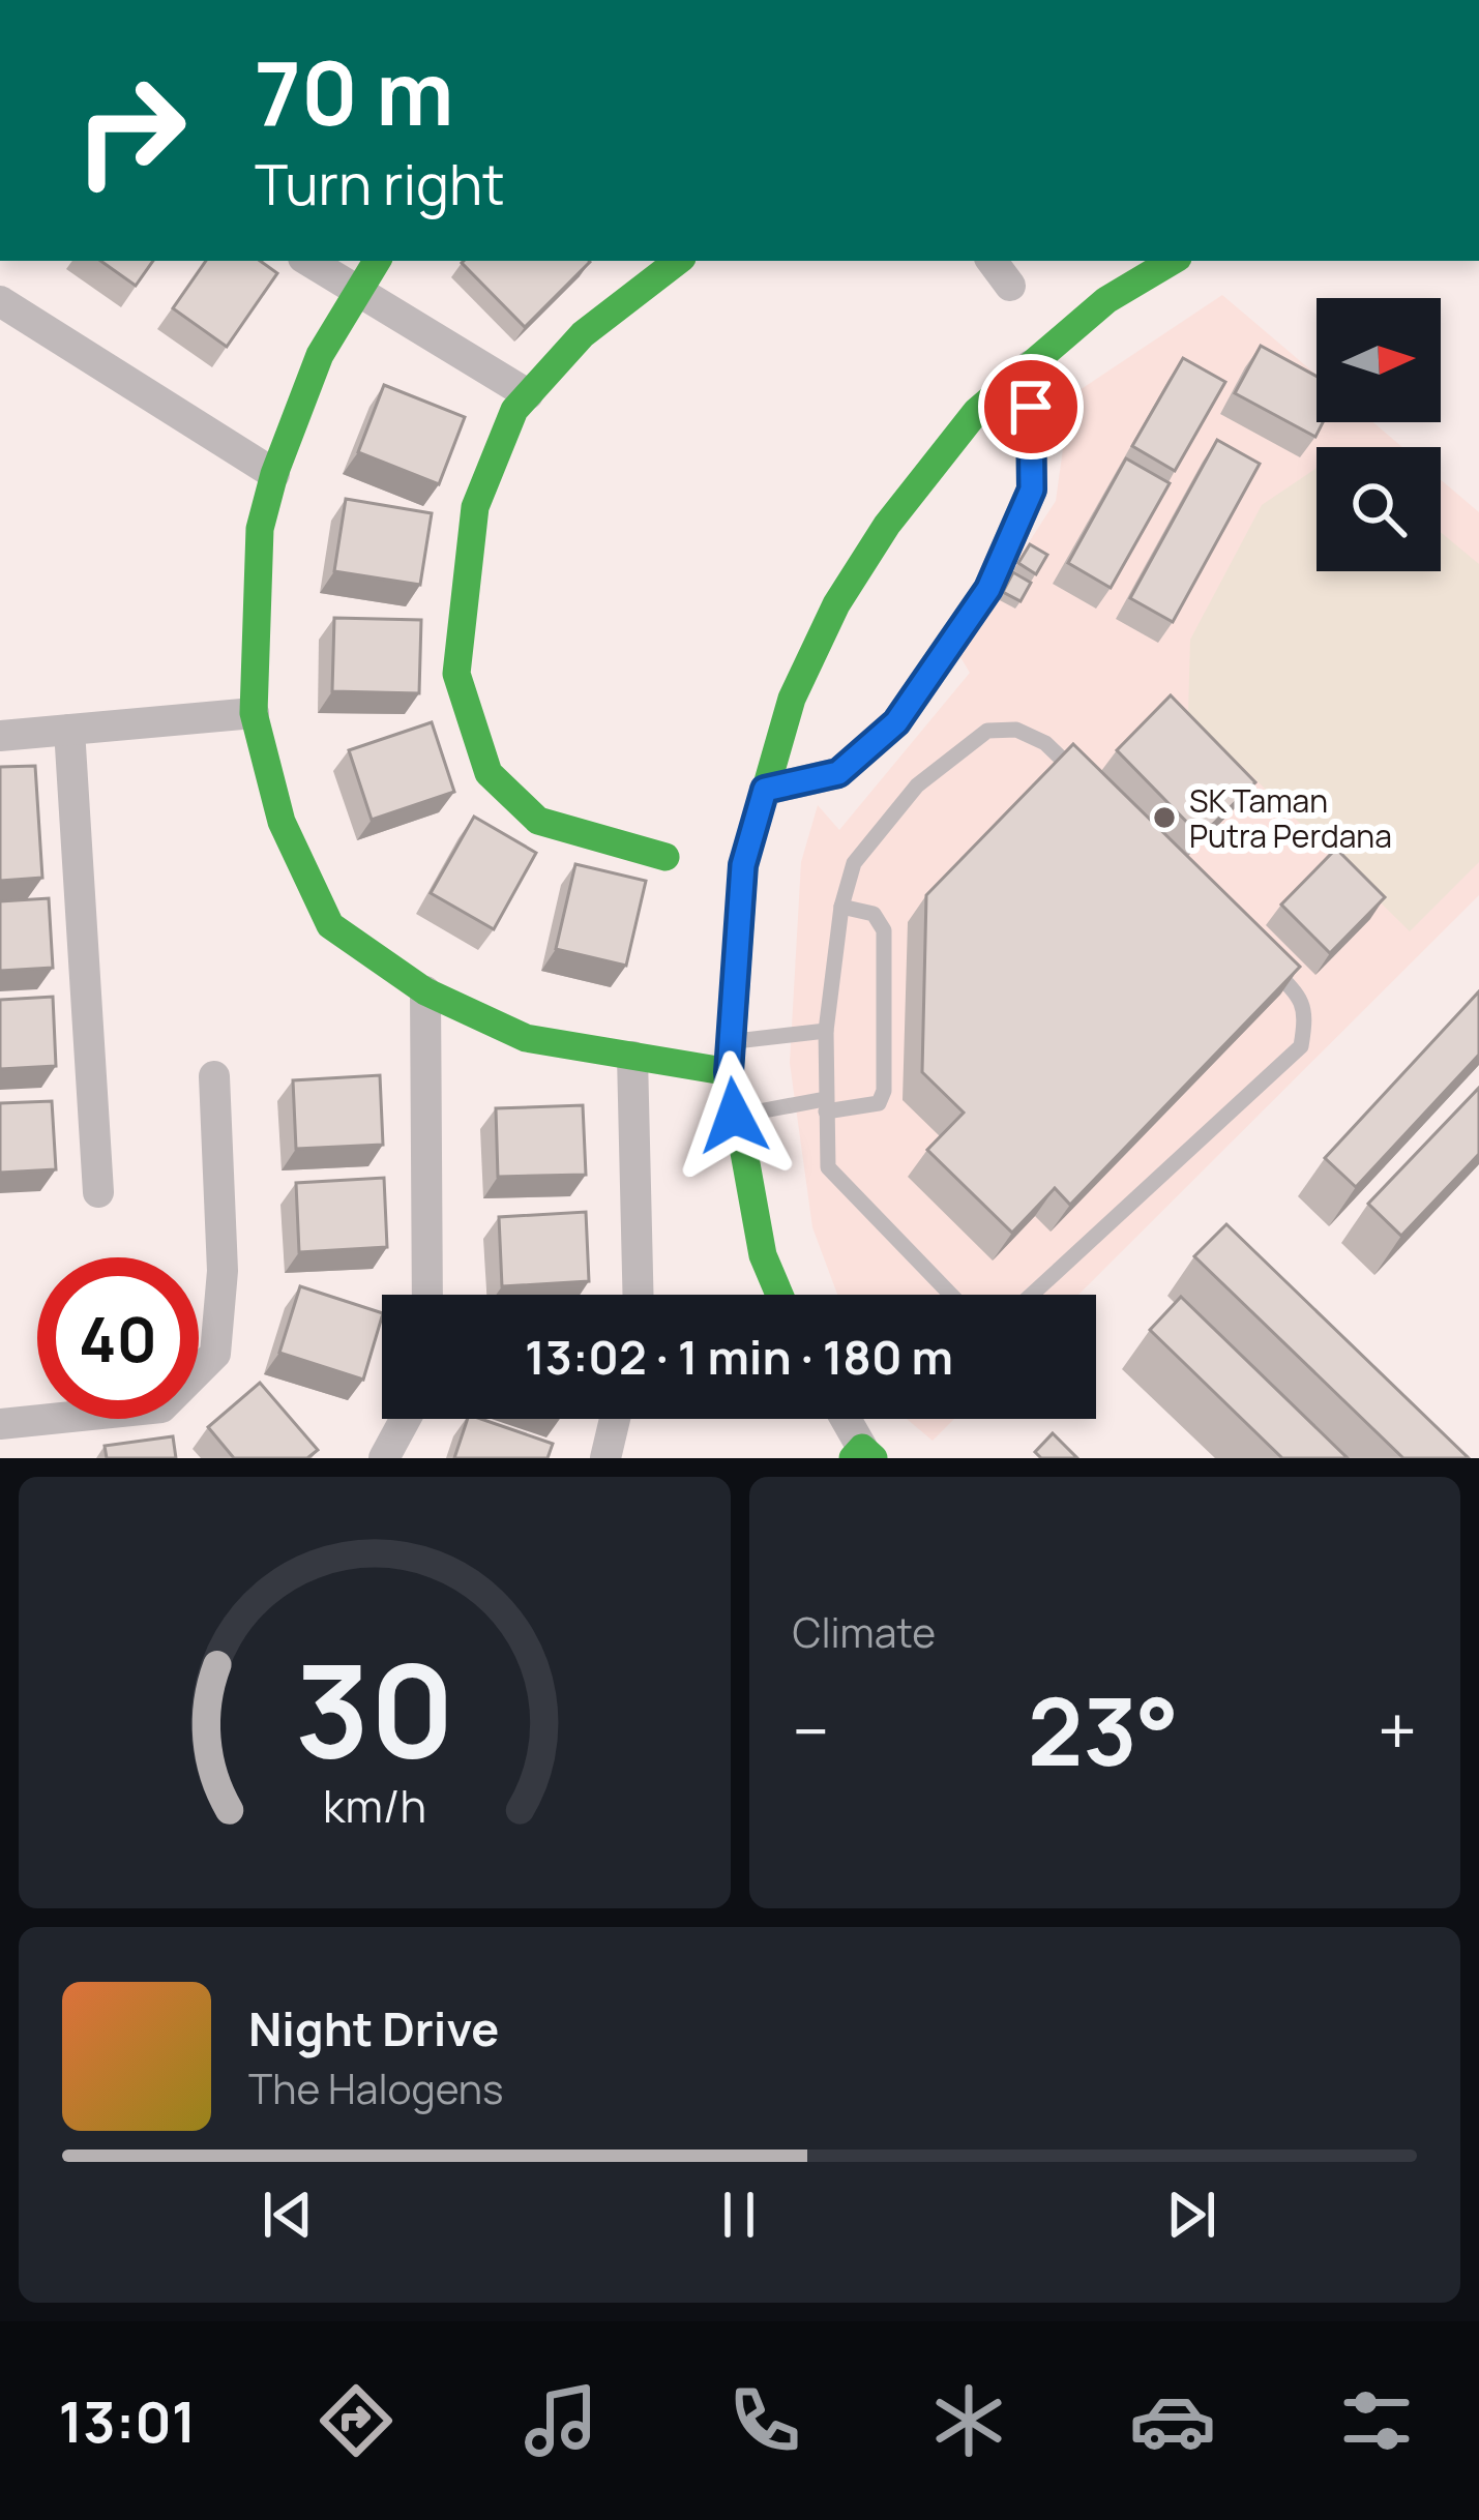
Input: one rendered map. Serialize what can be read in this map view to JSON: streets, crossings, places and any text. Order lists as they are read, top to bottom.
{
  "places": ["SK Taman Putra Perdana"],
  "north": "right",
  "page": {
    "turn": ["70 m", "Turn right"],
    "limit": "40",
    "trip": "13:02 · 1 min · 180 m",
    "tile": "Climate",
    "heat": ["−", "23°", "+"],
    "song": ["Night Drive", "The Halogens"],
    "tabs": "13:01",
    "gauge": ["30", "km/h"]
  }
}
